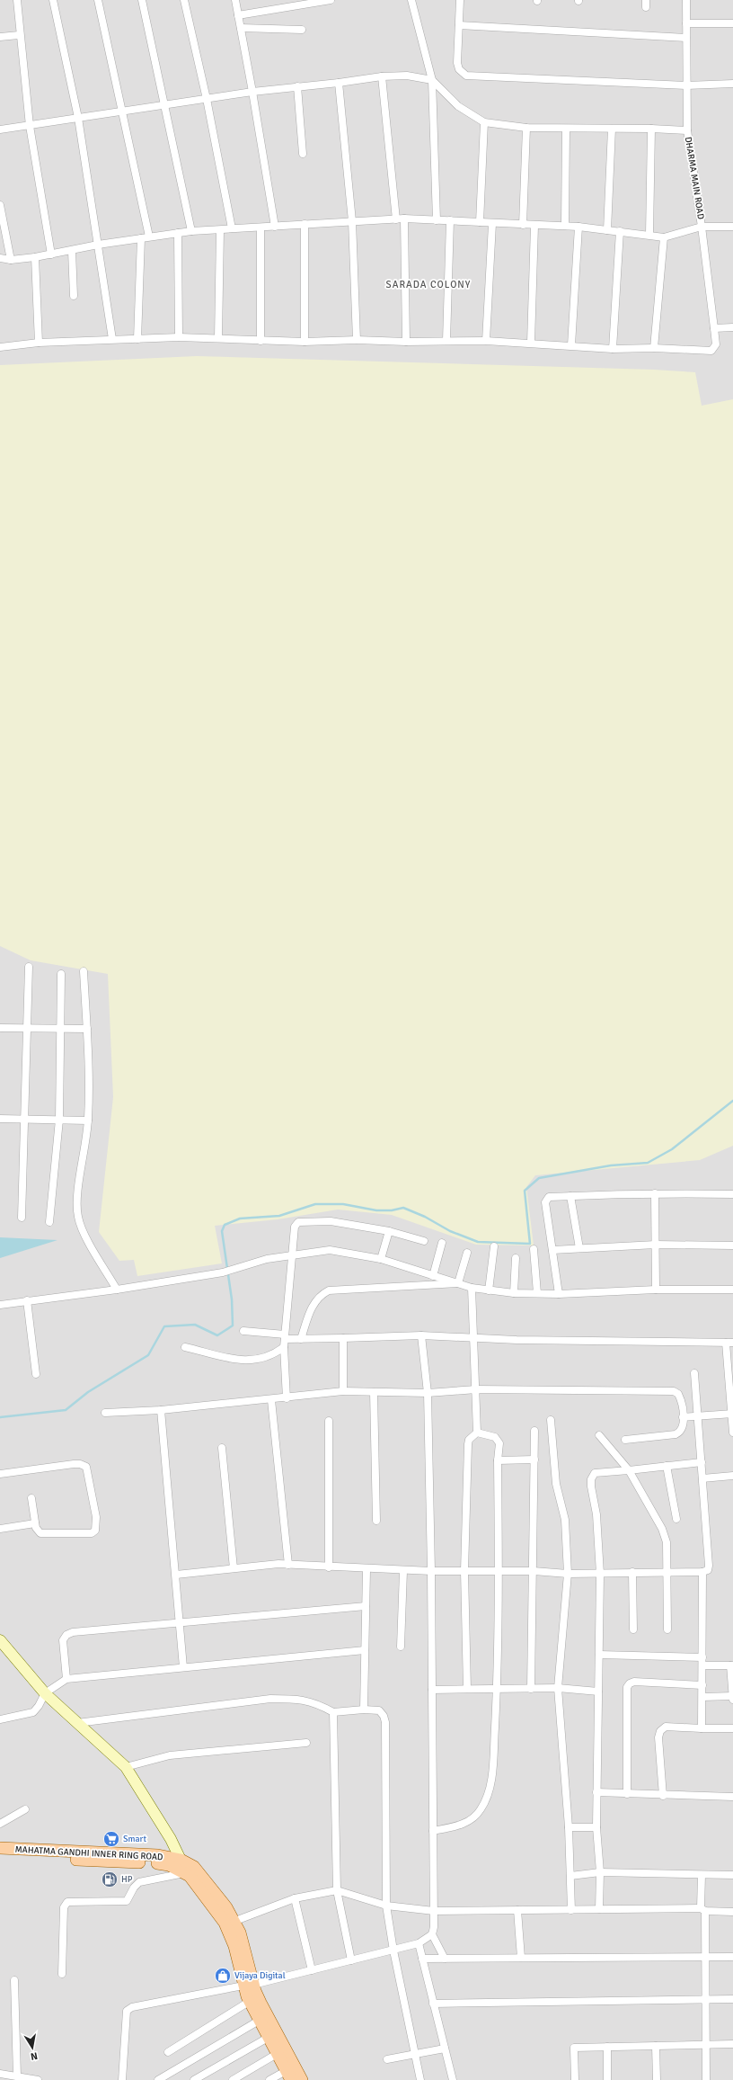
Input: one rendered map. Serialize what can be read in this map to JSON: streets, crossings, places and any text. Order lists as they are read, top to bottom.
{
  "streets": {
    "main road": ["MAHATMA GANDHI INNER RING ROAD"],
    "street": ["DHARMA MAIN ROAD"]
  },
  "districts": ["SARADA COLONY"],
  "places": {
    "supermarket": ["Smart"],
    "fuel station": ["HP"],
    "shop": ["Vijaya Digital"]
  },
  "north": "bottom"
}
